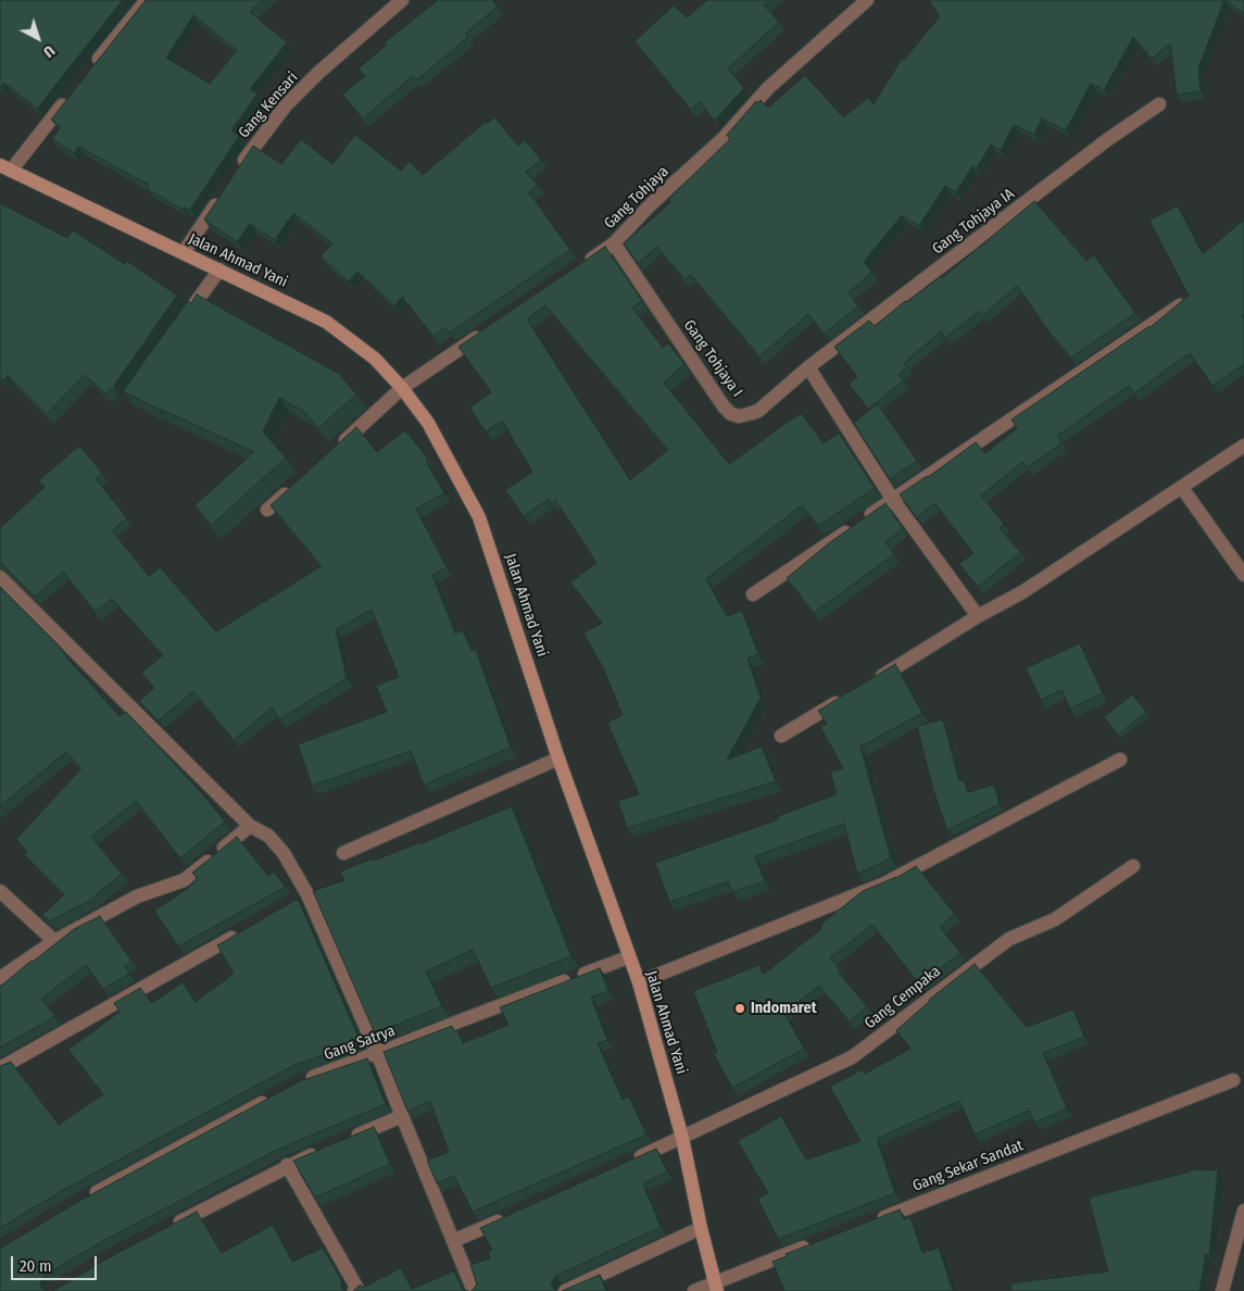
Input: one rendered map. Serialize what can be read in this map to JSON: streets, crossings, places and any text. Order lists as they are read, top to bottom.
{
  "streets": {
    "main road": ["Jalan Ahmad Yani"],
    "street": [
      "Gang Kensari",
      "Gang Tohjaya",
      "Gang Tohjaya IA",
      "Gang Tohjaya I",
      "Gang Cempaka",
      "Gang Satrya",
      "Gang Sekar Sandat"
    ]
  },
  "crossings": [
    ["Gang Tohjaya", "Gang Tohjaya I"],
    ["Gang Tohjaya IA", "Gang Tohjaya I"],
    ["Jalan Ahmad Yani", "Gang Cempaka"],
    ["Jalan Ahmad Yani", "Gang Satrya"]
  ],
  "places": ["Indomaret"],
  "scale_bar": "20 m",
  "north": "bottom right"
}
